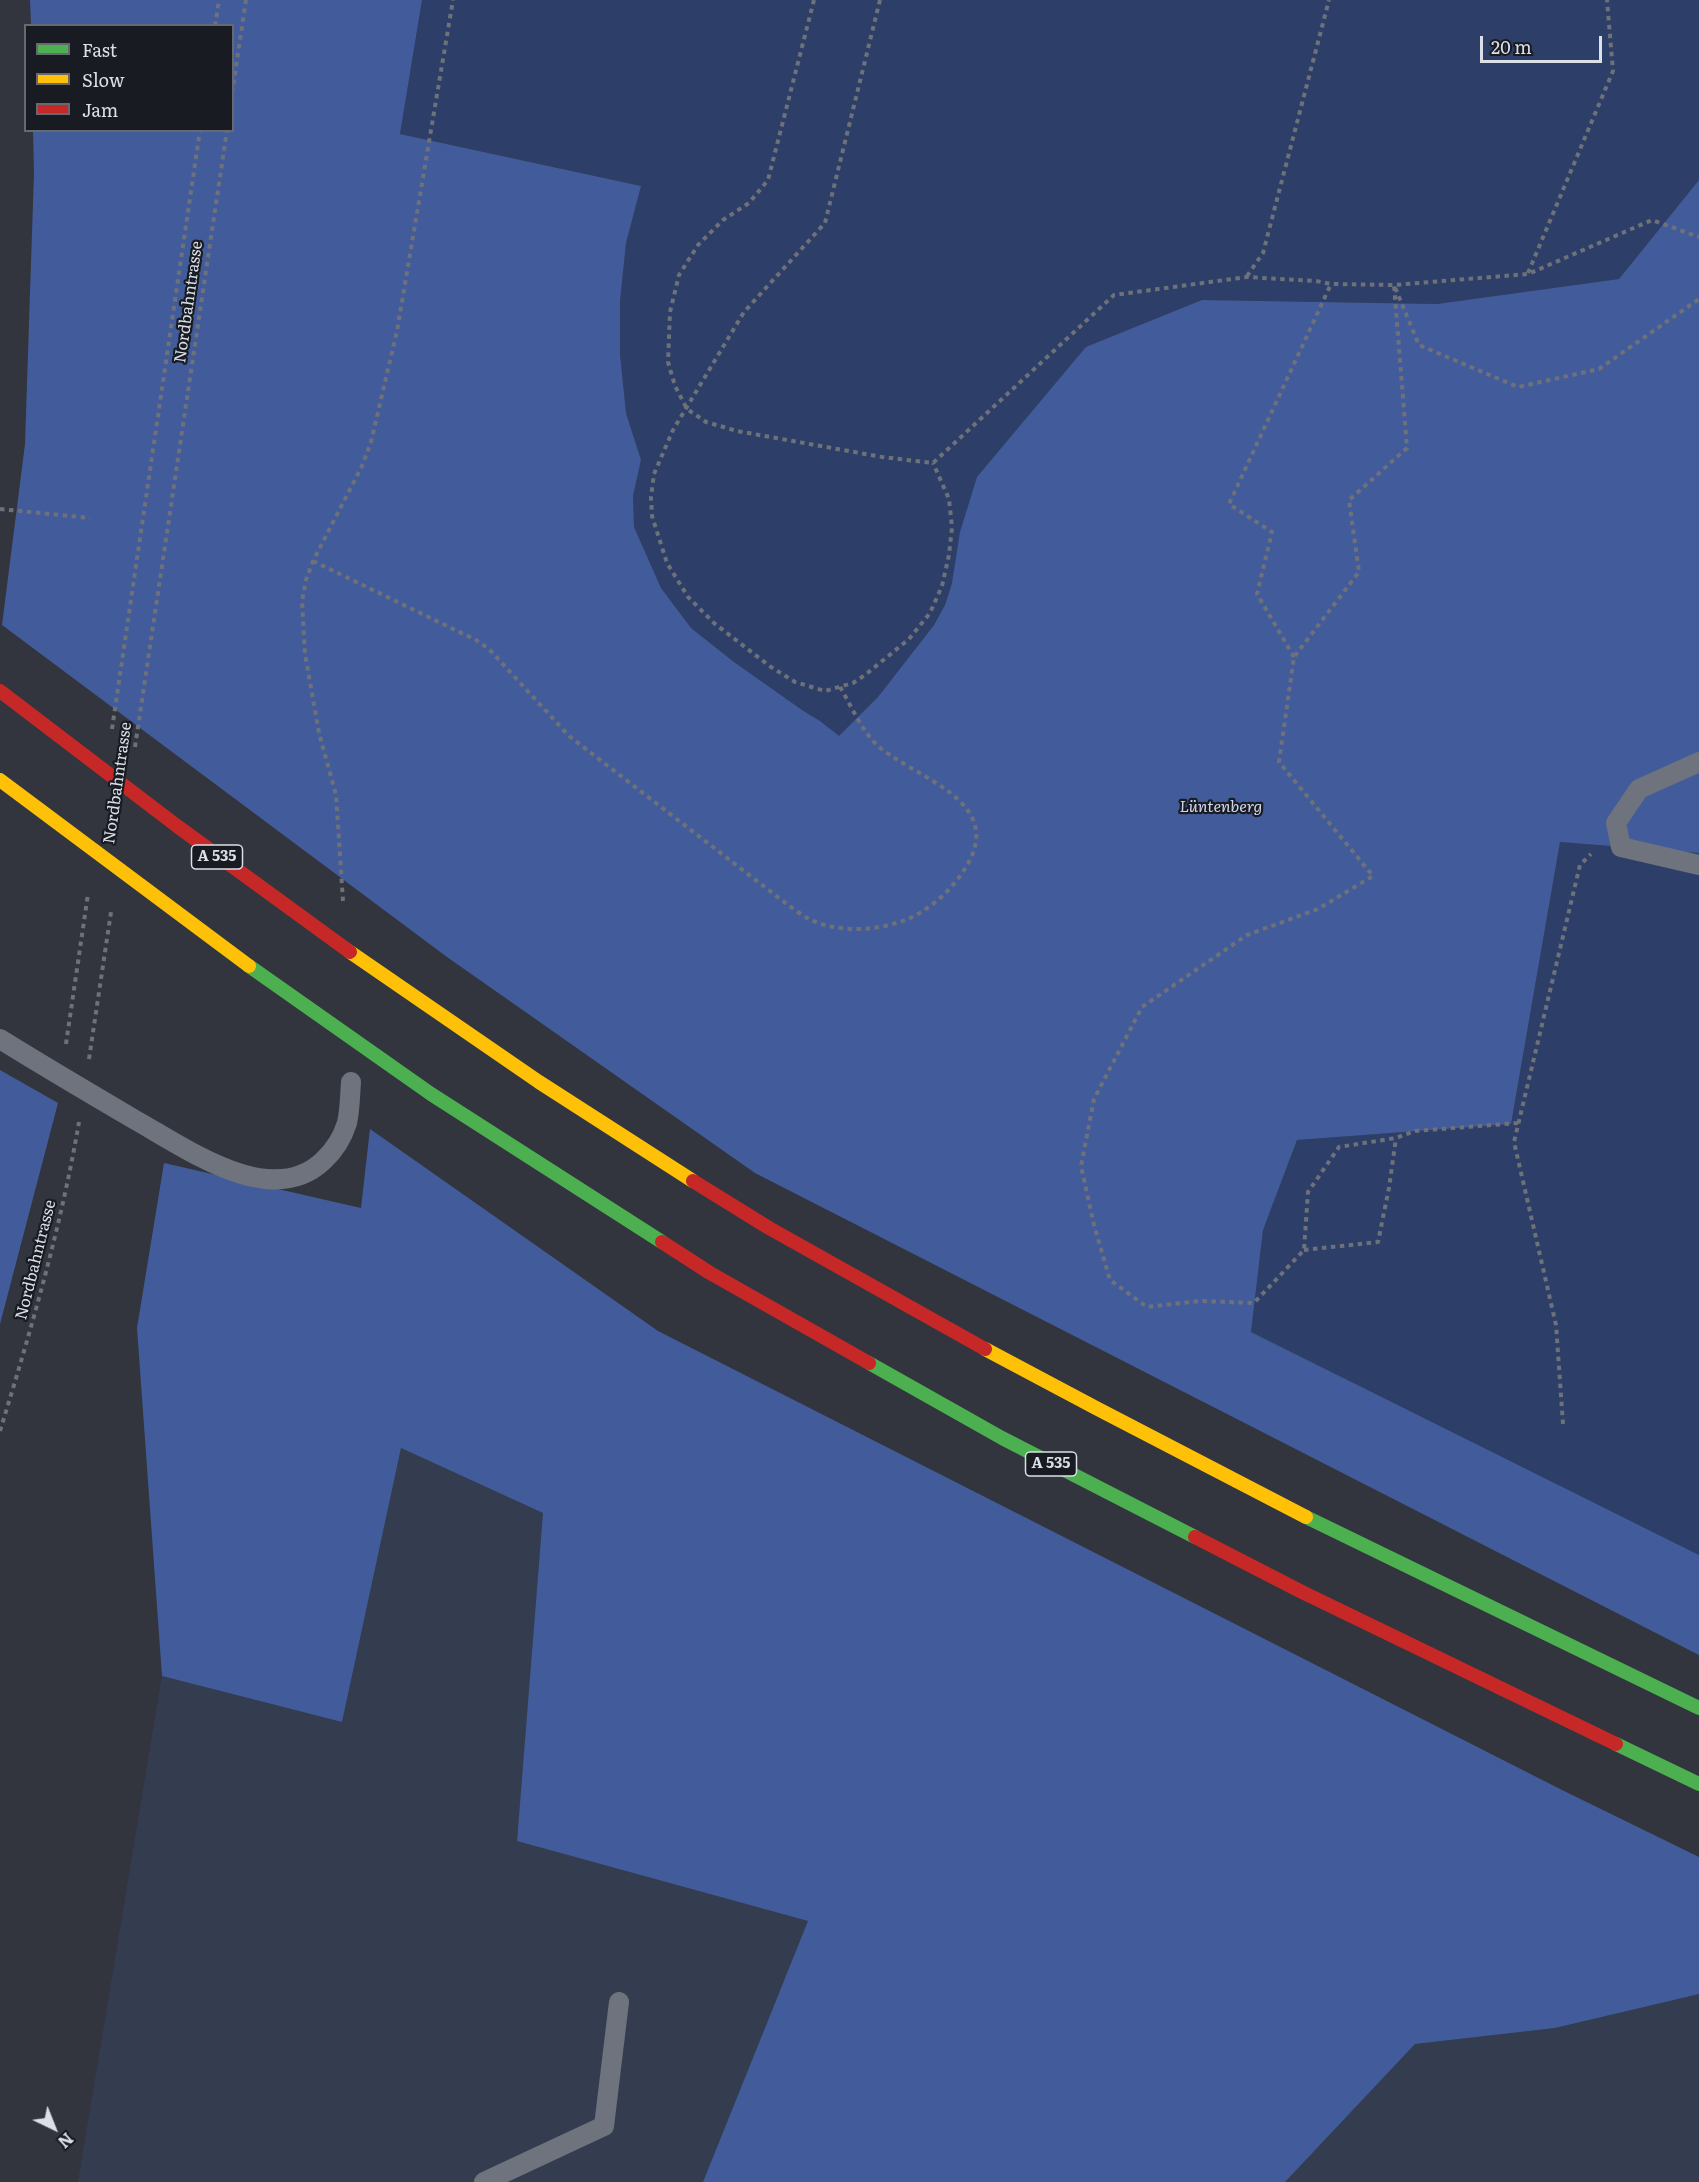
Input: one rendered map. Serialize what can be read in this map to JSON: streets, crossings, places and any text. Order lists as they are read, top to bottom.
{
  "streets": {
    "highway": ["A 535"],
    "path": ["Nordbahntrasse"]
  },
  "parks": ["Lüntenberg"],
  "legend": ["Fast", "Slow", "Jam"],
  "scale_bar": "20 m",
  "north": "bottom right"
}
